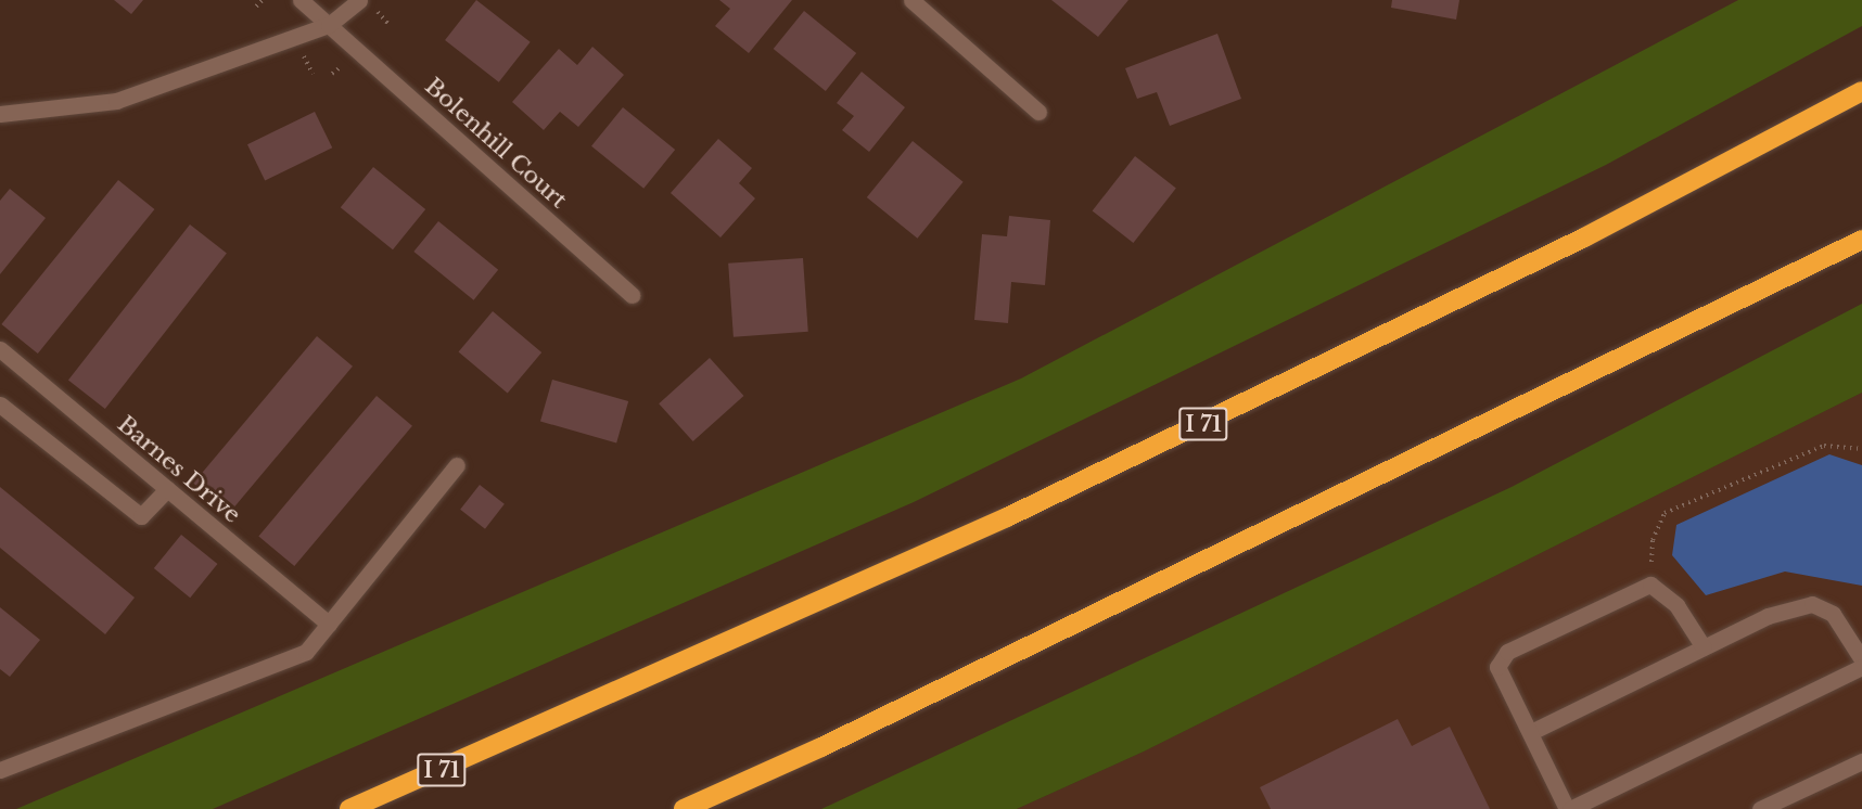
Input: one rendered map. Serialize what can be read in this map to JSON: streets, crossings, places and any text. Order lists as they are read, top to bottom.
{
  "streets": {
    "highway": ["I 71"],
    "street": ["Bolenhill Court", "Barnes Drive"]
  }
}
